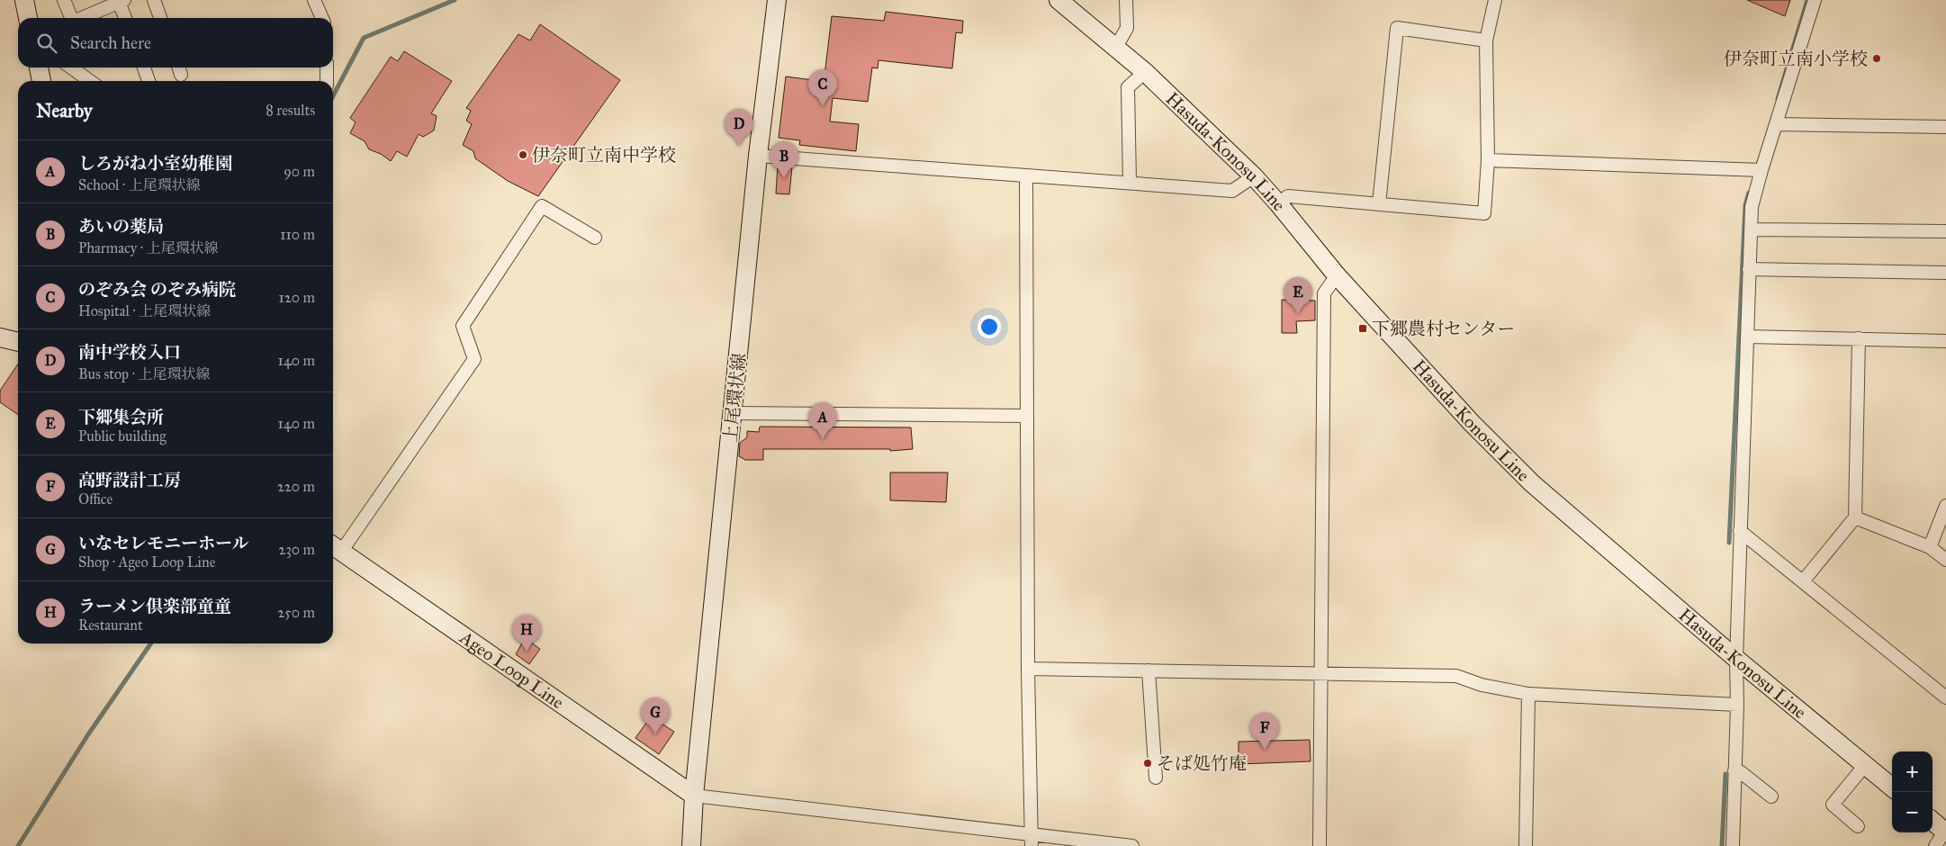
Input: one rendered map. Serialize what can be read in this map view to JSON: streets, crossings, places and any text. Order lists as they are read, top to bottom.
{
  "streets": {
    "main road": ["Hasuda-Konosu Line", "上尾環状線", "Ageo Loop Line"]
  },
  "crossings": [
    ["上尾環状線", "Ageo Loop Line"]
  ],
  "places": {
    "other": ["伊奈町立南小学校", "伊奈町立南中学校", "そば処竹庵"],
    "transit": ["下郷農村センター"]
  },
  "page": {
    "search": "Search here",
    "pins": [
      "C",
      "D",
      "B",
      "E",
      "A",
      "H",
      "G",
      "F"
    ],
    "heading": ["Nearby", "8 results"],
    "list": [
      {
        "mark": "A",
        "name": "しろがね小室幼稚園",
        "note": "School · 上尾環状線",
        "value": "90 m"
      },
      {
        "mark": "B",
        "name": "あいの薬局",
        "note": "Pharmacy · 上尾環状線",
        "value": "110 m"
      },
      {
        "mark": "C",
        "name": "のぞみ会 のぞみ病院",
        "note": "Hospital · 上尾環状線",
        "value": "120 m"
      },
      {
        "mark": "D",
        "name": "南中学校入口",
        "note": "Bus stop · 上尾環状線",
        "value": "140 m"
      },
      {
        "mark": "E",
        "name": "下郷集会所",
        "note": "Public building",
        "value": "140 m"
      },
      {
        "mark": "F",
        "name": "高野設計工房",
        "note": "Office",
        "value": "220 m"
      },
      {
        "mark": "G",
        "name": "いなセレモニーホール",
        "note": "Shop · Ageo Loop Line",
        "value": "230 m"
      },
      {
        "mark": "H",
        "name": "ラーメン倶楽部童童",
        "note": "Restaurant",
        "value": "250 m"
      }
    ],
    "map_buttons": ["+", "−"]
  }
}
